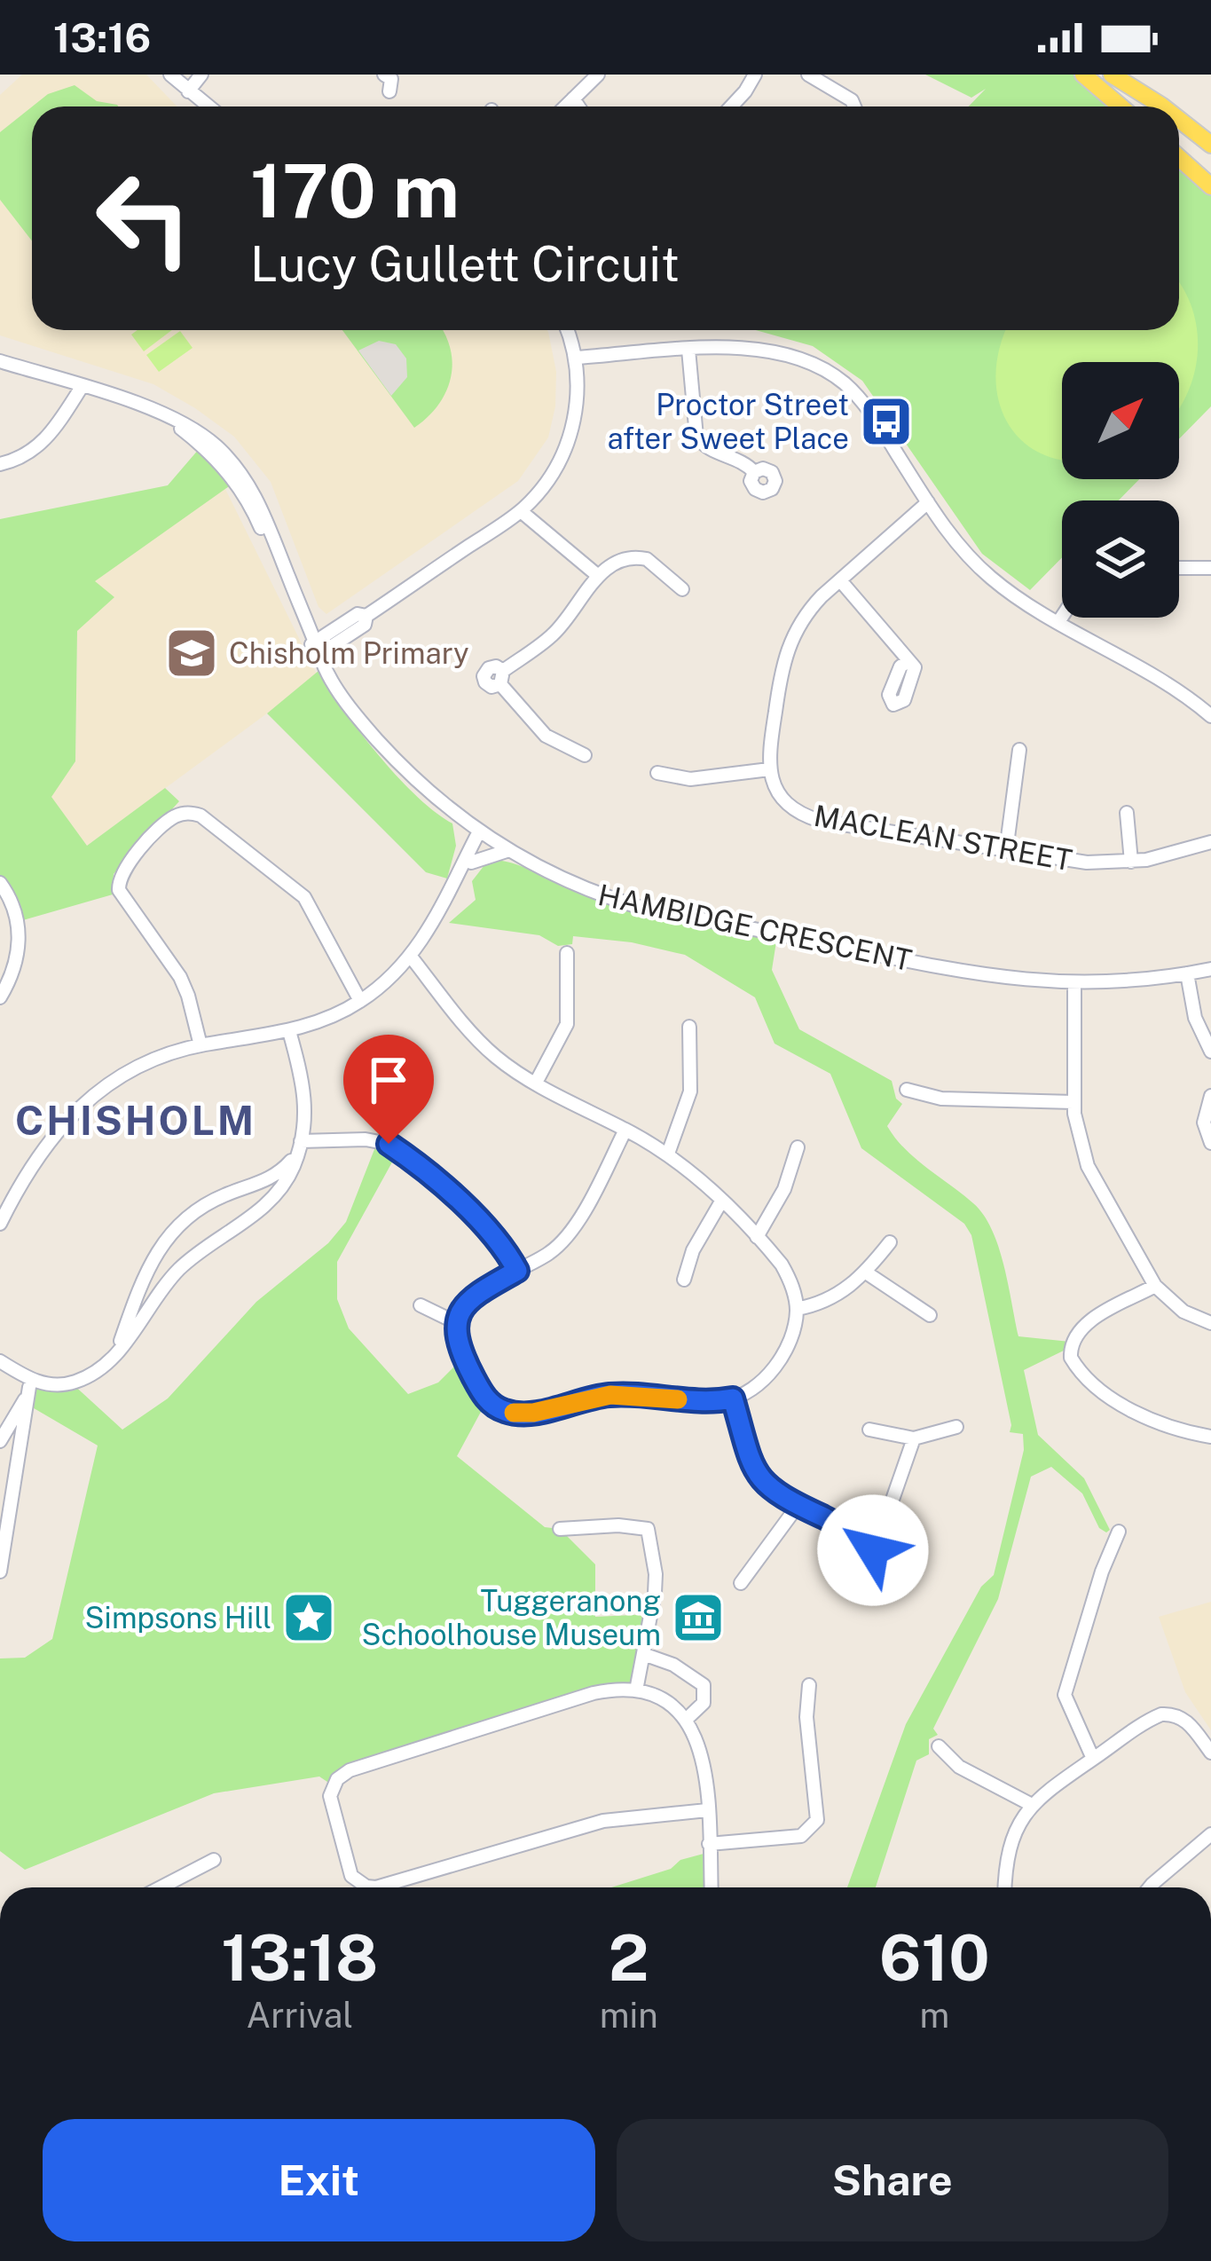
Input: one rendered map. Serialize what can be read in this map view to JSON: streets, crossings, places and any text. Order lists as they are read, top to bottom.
{
  "streets": {
    "street": ["MACLEAN STREET", "HAMBIDGE CRESCENT"]
  },
  "districts": ["CHISHOLM"],
  "places": {
    "bus stop": ["Proctor Street after Sweet Place"],
    "school or university": ["Chisholm Primary"],
    "place": ["Simpsons Hill"],
    "museum": ["Tuggeranong Schoolhouse Museum"]
  },
  "north": "top right",
  "page": {
    "status": "13:16",
    "turn": ["170 m", "Lucy Gullett Circuit"],
    "eta": [
      "13:18",
      "Arrival",
      "2",
      "min",
      "610",
      "m"
    ],
    "buttons": ["Exit", "Share"]
  }
}
